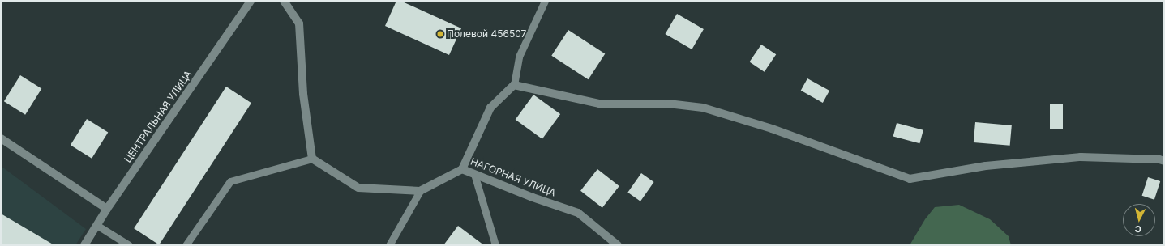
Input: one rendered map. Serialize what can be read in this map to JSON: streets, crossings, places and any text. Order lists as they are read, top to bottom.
{
  "streets": {
    "street": ["ЦЕНТРАЛЬНАЯ УЛИЦА", "НАГОРНАЯ УЛИЦА"]
  },
  "places": ["Полевой 456507"],
  "north": "bottom"
}
